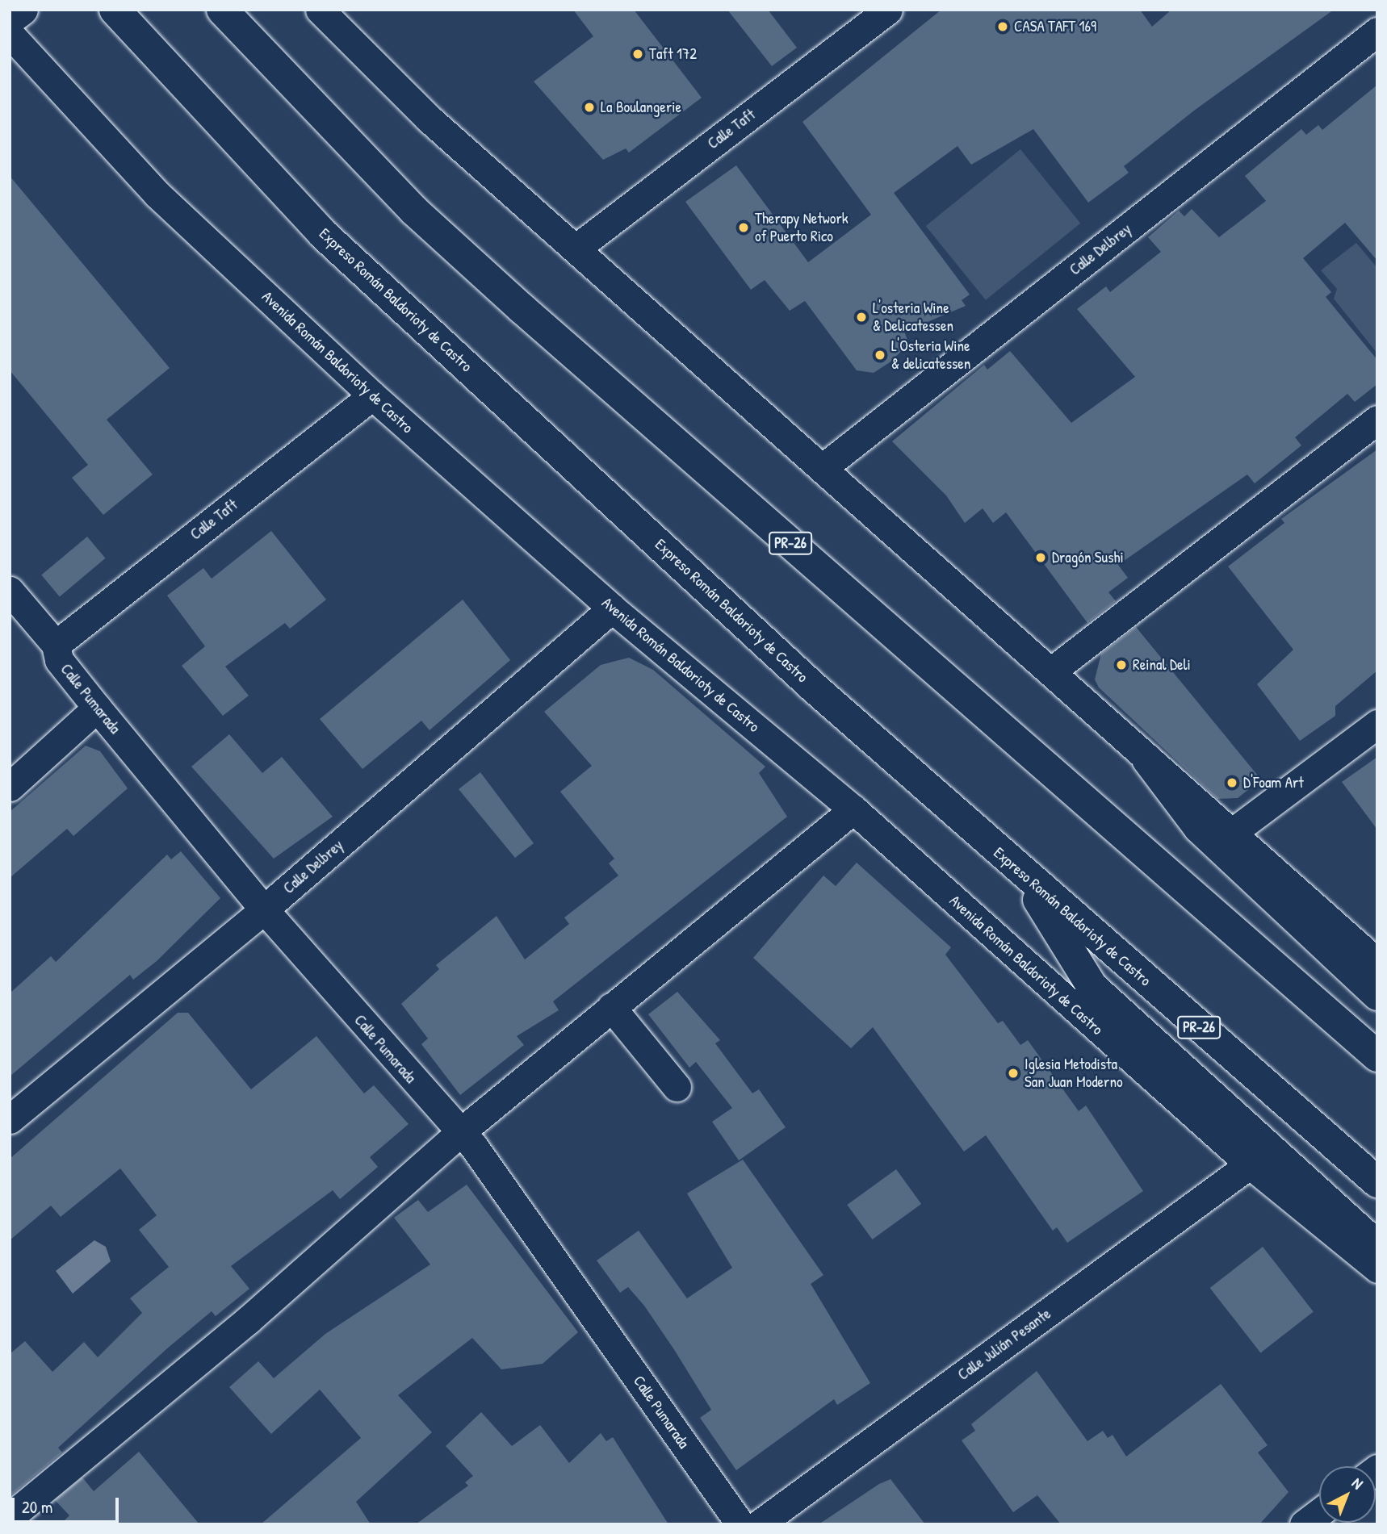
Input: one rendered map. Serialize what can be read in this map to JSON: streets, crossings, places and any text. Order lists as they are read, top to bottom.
{
  "streets": {
    "main road": ["Expreso Román Baldorioty de Castro", "PR-26"],
    "street": [
      "Calle Taft",
      "Calle Delbrey",
      "Avenida Román Baldorioty de Castro",
      "Calle Pumarada",
      "Calle Julián Pesante"
    ]
  },
  "crossings": [
    ["Calle Taft", "Avenida Román Baldorioty de Castro"],
    ["Calle Taft", "Calle Pumarada"],
    ["Calle Delbrey", "Avenida Román Baldorioty de Castro"],
    ["Calle Delbrey", "Calle Pumarada"],
    ["Avenida Román Baldorioty de Castro", "Calle Julián Pesante"]
  ],
  "places": [
    "CASA TAFT 169",
    "Taft 172",
    "La Boulangerie",
    "Therapy Network of Puerto Rico",
    "L'osteria Wine & Delicatessen",
    "L'Osteria Wine & delicatessen",
    "Dragón Sushi",
    "Reinal Deli",
    "D'Foam Art",
    "Iglesia Metodista San Juan Moderno"
  ],
  "scale_bar": "20 m",
  "north": "top right"
}
